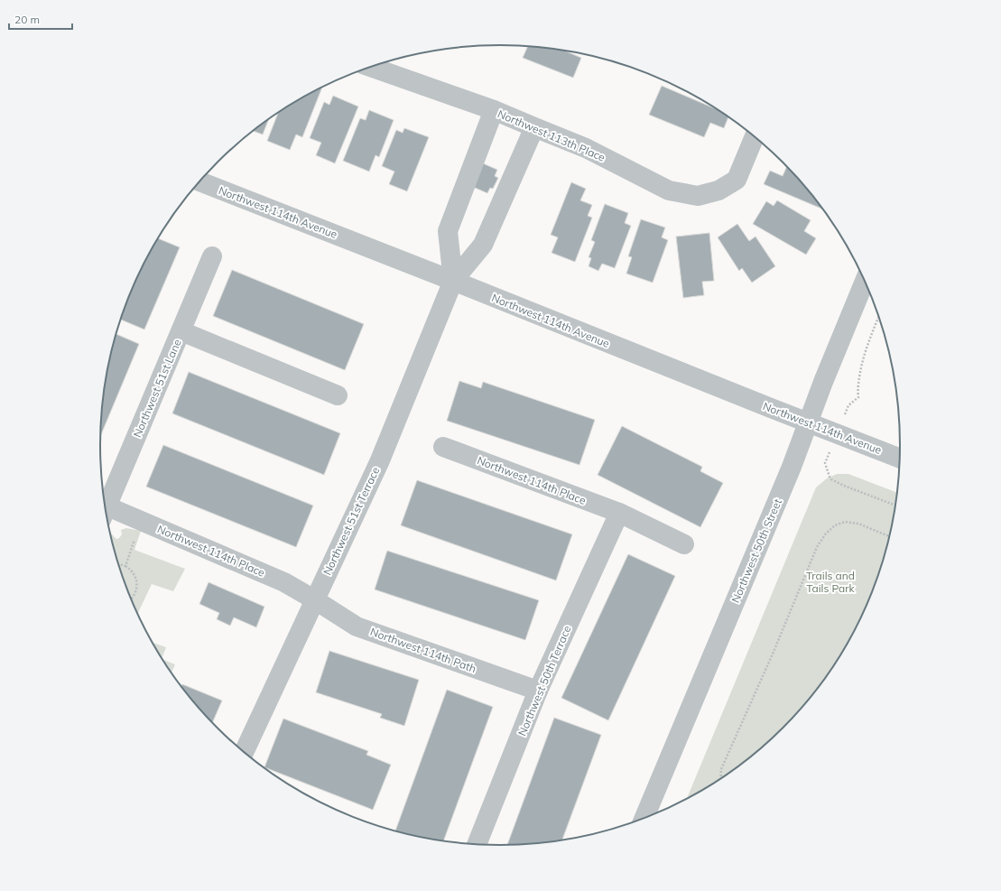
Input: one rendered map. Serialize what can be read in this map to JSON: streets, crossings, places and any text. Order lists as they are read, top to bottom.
{
  "streets": {
    "street": [
      "Northwest 113th Place",
      "Northwest 114th Avenue",
      "Northwest 51st Lane",
      "Northwest 114th Place",
      "Northwest 51st Terrace",
      "Northwest 50th Street",
      "Northwest 114th Path",
      "Northwest 50th Terrace"
    ]
  },
  "crossings": [
    ["Northwest 113th Place", "Northwest 51st Terrace"],
    ["Northwest 114th Avenue", "Northwest 51st Terrace"],
    ["Northwest 114th Avenue", "Northwest 50th Street"],
    ["Northwest 114th Place", "Northwest 51st Terrace"],
    ["Northwest 114th Place", "Northwest 114th Path"],
    ["Northwest 114th Place", "Northwest 50th Terrace"],
    ["Northwest 51st Terrace", "Northwest 114th Path"],
    ["Northwest 114th Path", "Northwest 50th Terrace"]
  ],
  "parks": ["Trails and Tails Park"],
  "scale_bar": "20 m"
}
